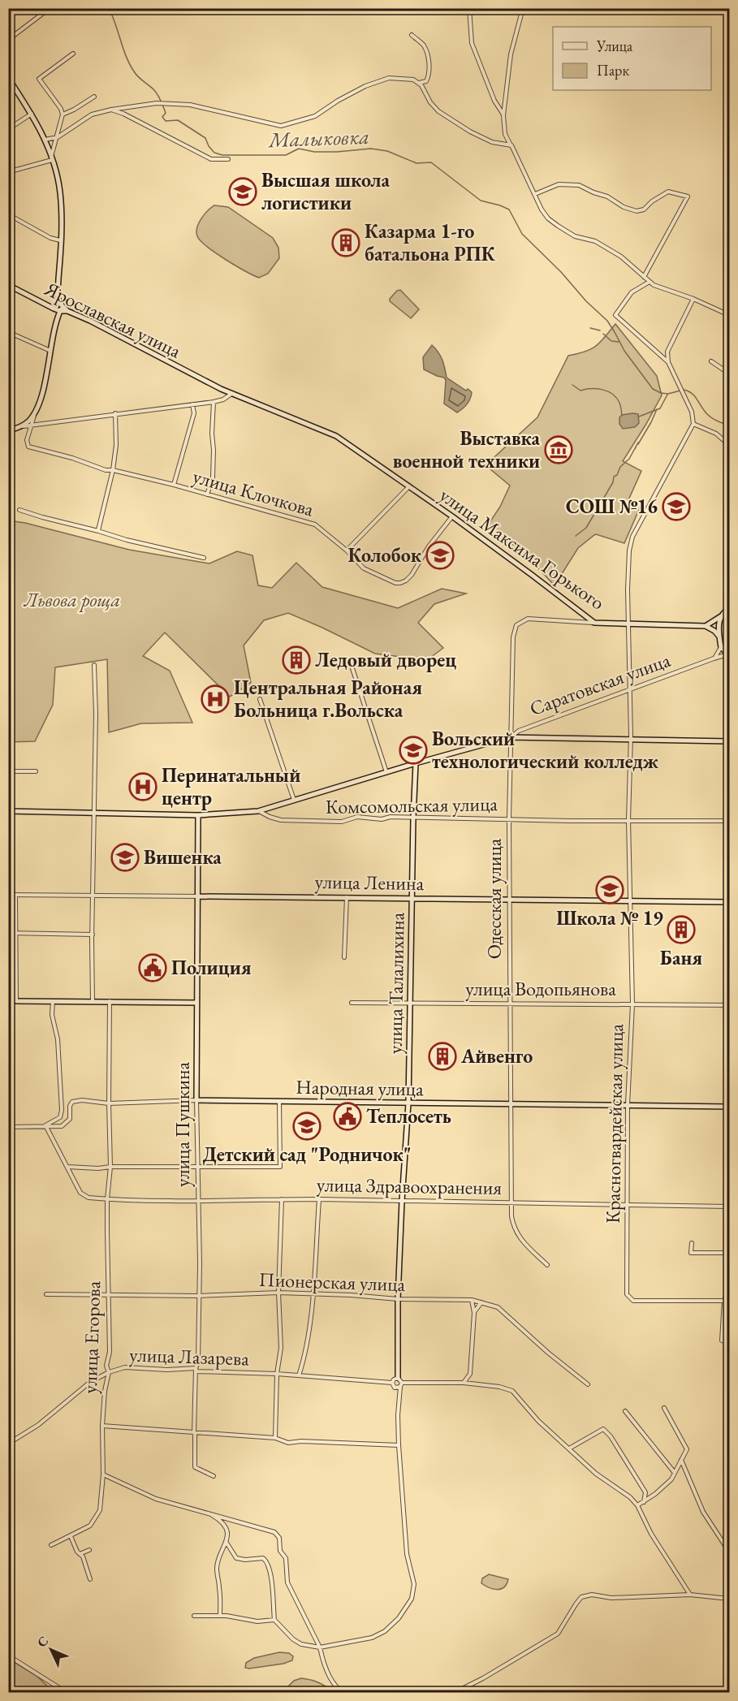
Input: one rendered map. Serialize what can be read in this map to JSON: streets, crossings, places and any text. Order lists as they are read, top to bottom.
{
  "streets": {
    "street": [
      "Ярославская улица",
      "улица Клочкова",
      "улица Максима Горького",
      "Саратовская улица",
      "Комсомольская улица",
      "улица Ленина",
      "Одесская улица",
      "улица Талалихина",
      "улица Водопьянова",
      "Народная улица",
      "Красногвардейская улица",
      "улица Пушкина",
      "улица Здравоохранения",
      "Пионерская улица",
      "улица Егорова",
      "улица Лазарева"
    ]
  },
  "crossings": [
    ["Ярославская улица", "улица Максима Горького"],
    ["улица Клочкова", "улица Максима Горького"],
    ["улица Максима Горького", "Одесская улица"],
    ["улица Максима Горького", "Красногвардейская улица"],
    ["Саратовская улица", "Комсомольская улица"],
    ["Саратовская улица", "Одесская улица"],
    ["Саратовская улица", "улица Талалихина"],
    ["Саратовская улица", "Красногвардейская улица"],
    ["Комсомольская улица", "Одесская улица"],
    ["Комсомольская улица", "улица Талалихина"],
    ["Комсомольская улица", "Красногвардейская улица"],
    ["Комсомольская улица", "улица Пушкина"],
    ["улица Ленина", "Одесская улица"],
    ["улица Ленина", "улица Талалихина"],
    ["улица Ленина", "Красногвардейская улица"],
    ["улица Ленина", "улица Пушкина"],
    ["Одесская улица", "улица Водопьянова"],
    ["Одесская улица", "Народная улица"],
    ["Одесская улица", "улица Здравоохранения"],
    ["улица Талалихина", "улица Водопьянова"],
    ["улица Талалихина", "Народная улица"],
    ["улица Талалихина", "улица Здравоохранения"],
    ["улица Талалихина", "Пионерская улица"],
    ["улица Талалихина", "улица Лазарева"],
    ["улица Водопьянова", "Красногвардейская улица"],
    ["Народная улица", "Красногвардейская улица"],
    ["Народная улица", "улица Пушкина"],
    ["Народная улица", "улица Егорова"],
    ["Красногвардейская улица", "улица Здравоохранения"],
    ["улица Пушкина", "улица Здравоохранения"],
    ["улица Пушкина", "Пионерская улица"],
    ["улица Пушкина", "улица Лазарева"],
    ["улица Здравоохранения", "улица Егорова"],
    ["Пионерская улица", "улица Егорова"],
    ["улица Егорова", "улица Лазарева"]
  ],
  "water": ["Малыковка"],
  "parks": ["Львова роща"],
  "places": {
    "school or university": [
      "Высшая школа логистики",
      "СОШ №16",
      "Колобок",
      "Вольский технологический колледж",
      "Вишенка",
      "Школа № 19",
      "Детский сад \"Родничок\""
    ],
    "building": [
      "Казарма 1-го батальона РПК",
      "Ледовый дворец",
      "Баня",
      "Айвенго"
    ],
    "museum": ["Выставка военной техники"],
    "hospital": ["Центральная Районая Больница г.Вольска", "Перинатальный центр"],
    "public building": ["Полиция", "Теплосеть"]
  },
  "legend": ["Улица", "Парк"],
  "north": "top left"
}
